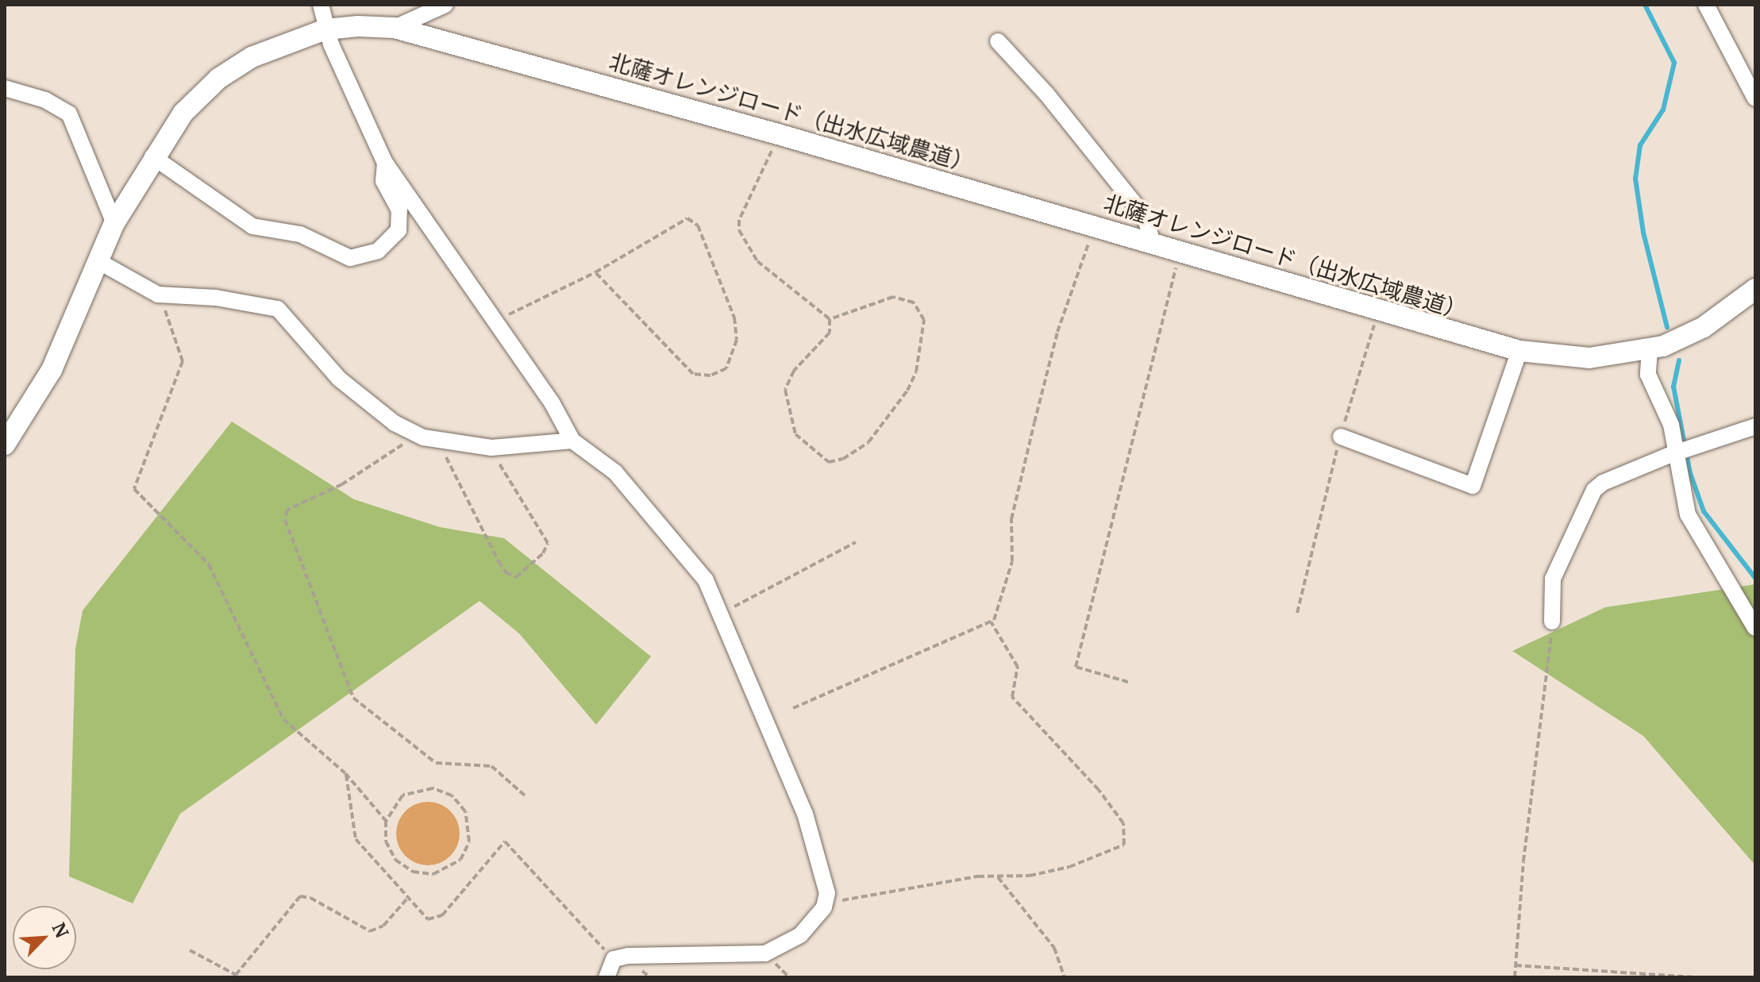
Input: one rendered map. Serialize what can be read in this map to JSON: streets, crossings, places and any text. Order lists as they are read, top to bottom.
{
  "streets": {
    "street": ["北薩オレンジロード（出水広域農道）"]
  },
  "north": "top right"
}
